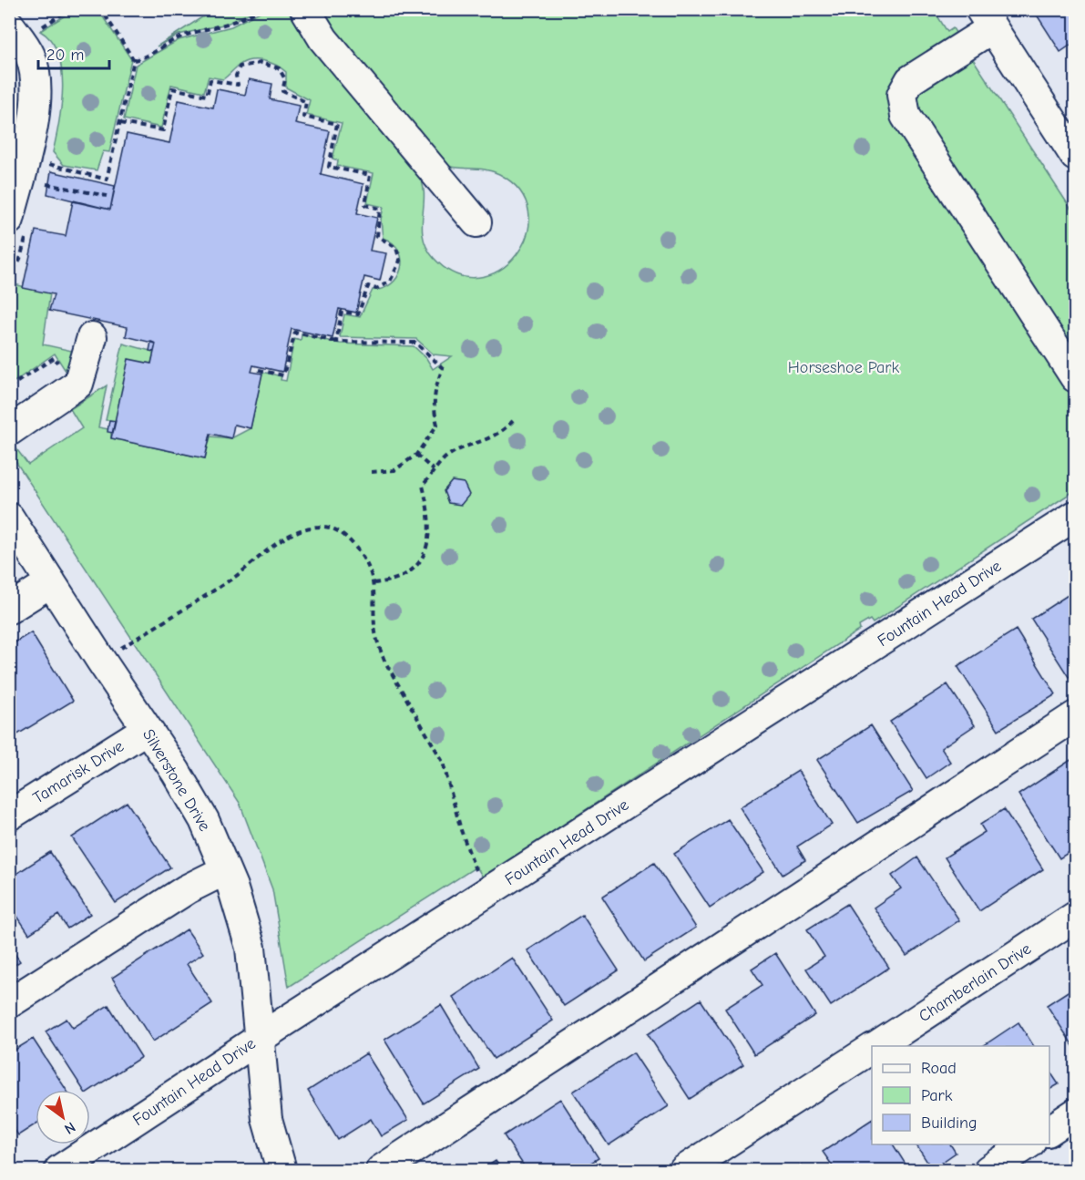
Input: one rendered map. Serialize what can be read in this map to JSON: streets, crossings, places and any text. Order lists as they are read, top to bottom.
{
  "streets": {
    "street": [
      "Fountain Head Drive",
      "Tamarisk Drive",
      "Silverstone Drive",
      "Chamberlain Drive"
    ]
  },
  "crossings": [
    ["Fountain Head Drive", "Silverstone Drive"],
    ["Tamarisk Drive", "Silverstone Drive"]
  ],
  "parks": ["Horseshoe Park"],
  "legend": ["Road", "Park", "Building"],
  "scale_bar": "20 m",
  "north": "bottom right"
}
